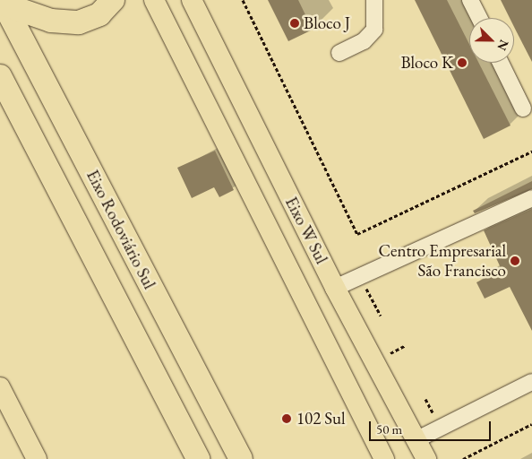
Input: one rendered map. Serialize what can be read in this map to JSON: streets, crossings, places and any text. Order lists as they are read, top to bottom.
{
  "streets": {
    "highway": ["Eixo Rodoviário Sul"],
    "main road": ["Eixo W Sul"]
  },
  "places": [
    "Bloco J",
    "Bloco K",
    "Centro Empresarial São Francisco",
    "102 Sul"
  ],
  "scale_bar": "50 m",
  "north": "bottom right"
}
